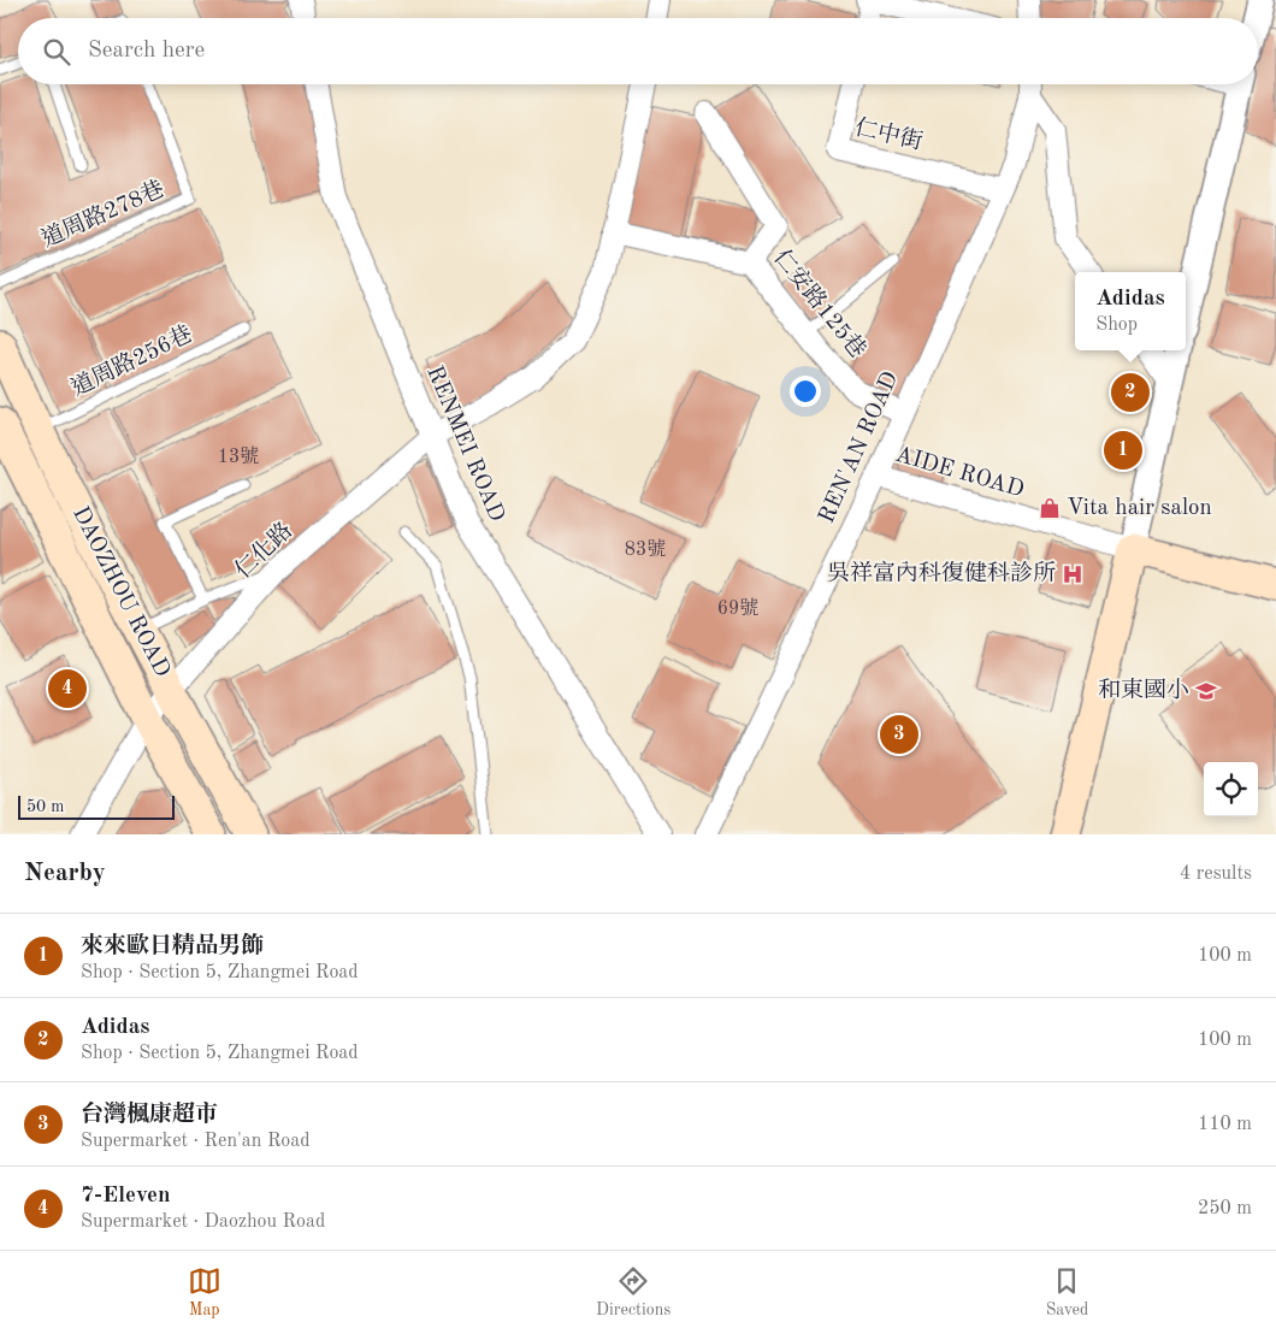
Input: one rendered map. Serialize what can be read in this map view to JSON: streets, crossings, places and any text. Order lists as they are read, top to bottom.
{
  "streets": {
    "main road": ["DAOZHOU ROAD"],
    "street": [
      "仁中街",
      "仁安路125巷",
      "RENMEI ROAD",
      "REN'AN ROAD",
      "AIDE ROAD",
      "仁化路"
    ],
    "lane": ["道周路278巷", "道周路256巷"]
  },
  "crossings": [
    ["仁中街", "REN'AN ROAD"],
    ["仁安路125巷", "REN'AN ROAD"],
    ["道周路256巷", "DAOZHOU ROAD"],
    ["RENMEI ROAD", "仁化路"],
    ["REN'AN ROAD", "AIDE ROAD"],
    ["仁化路", "DAOZHOU ROAD"]
  ],
  "places": {
    "shop": ["Vita hair salon"],
    "hospital": ["吳祥富內科復健科診所"],
    "school or university": ["和東國小"]
  },
  "house_numbers": ["13號", "83號", "69號"],
  "scale_bar": "50 m",
  "page": {
    "search": "Search here",
    "popup": ["Adidas", "Shop"],
    "pins": [
      "2",
      "1",
      "4",
      "3"
    ],
    "scale": "50 m",
    "heading": ["Nearby", "4 results"],
    "list": [
      {
        "mark": "1",
        "name": "來來歐日精品男飾",
        "note": "Shop · Section 5, Zhangmei Road",
        "value": "100 m"
      },
      {
        "mark": "2",
        "name": "Adidas",
        "note": "Shop · Section 5, Zhangmei Road",
        "value": "100 m"
      },
      {
        "mark": "3",
        "name": "台灣楓康超市",
        "note": "Supermarket · Ren'an Road",
        "value": "110 m"
      },
      {
        "mark": "4",
        "name": "7-Eleven",
        "note": "Supermarket · Daozhou Road",
        "value": "250 m"
      }
    ],
    "nav": ["Map", "Directions", "Saved"]
  }
}
